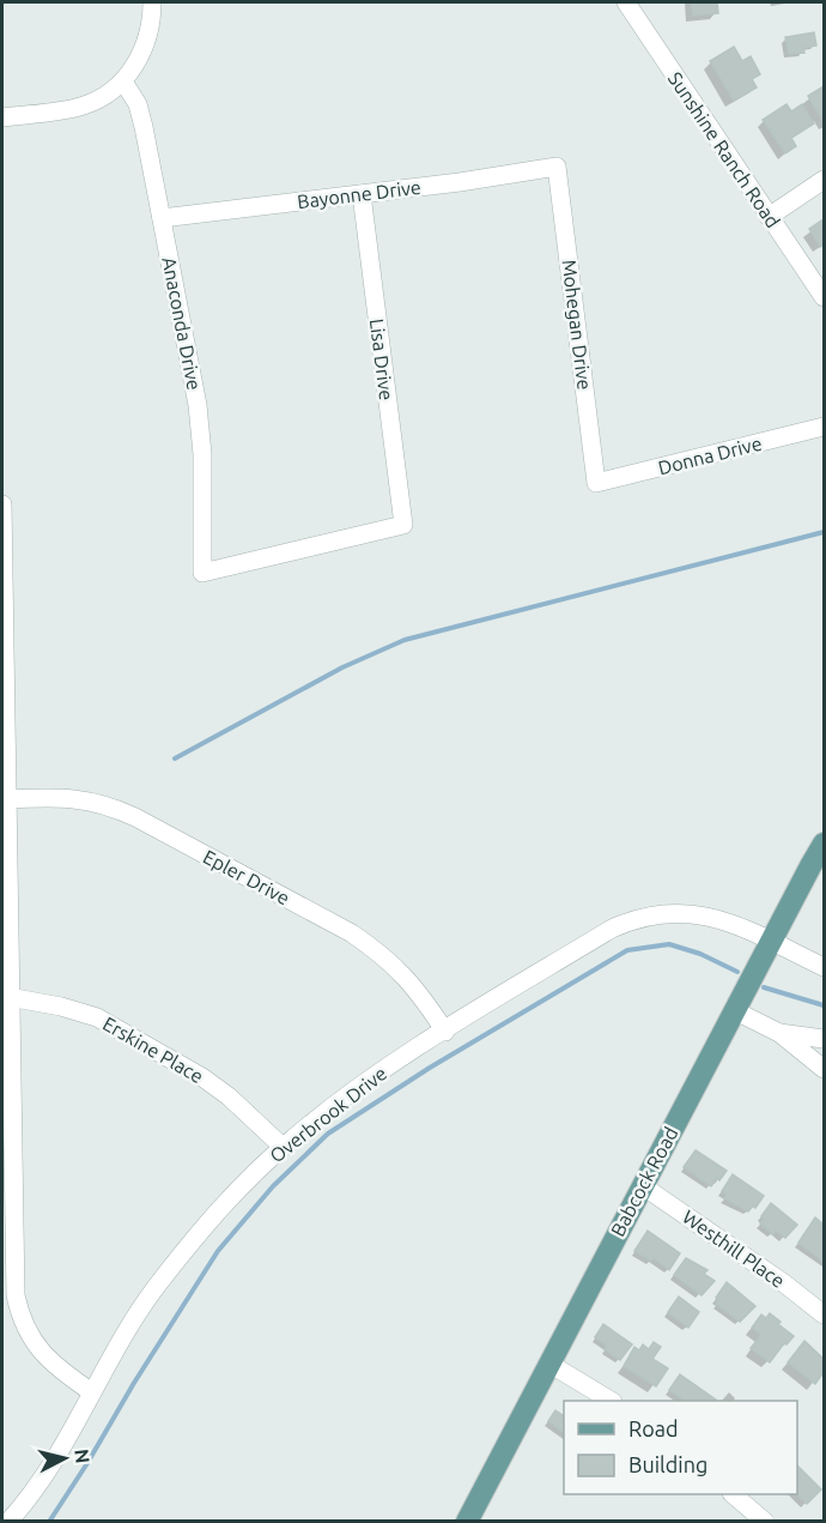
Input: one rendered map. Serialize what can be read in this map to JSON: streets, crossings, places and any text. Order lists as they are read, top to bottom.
{
  "streets": {
    "main road": ["Babcock Road"],
    "street": [
      "Sunshine Ranch Road",
      "Bayonne Drive",
      "Anaconda Drive",
      "Mohegan Drive",
      "Lisa Drive",
      "Donna Drive",
      "Epler Drive",
      "Erskine Place",
      "Overbrook Drive",
      "Westhill Place"
    ]
  },
  "crossings": [
    ["Bayonne Drive", "Anaconda Drive"],
    ["Bayonne Drive", "Mohegan Drive"],
    ["Bayonne Drive", "Lisa Drive"],
    ["Anaconda Drive", "Lisa Drive"],
    ["Mohegan Drive", "Donna Drive"],
    ["Epler Drive", "Overbrook Drive"],
    ["Erskine Place", "Overbrook Drive"],
    ["Overbrook Drive", "Babcock Road"],
    ["Babcock Road", "Westhill Place"]
  ],
  "legend": ["Road", "Building"],
  "north": "right"
}
